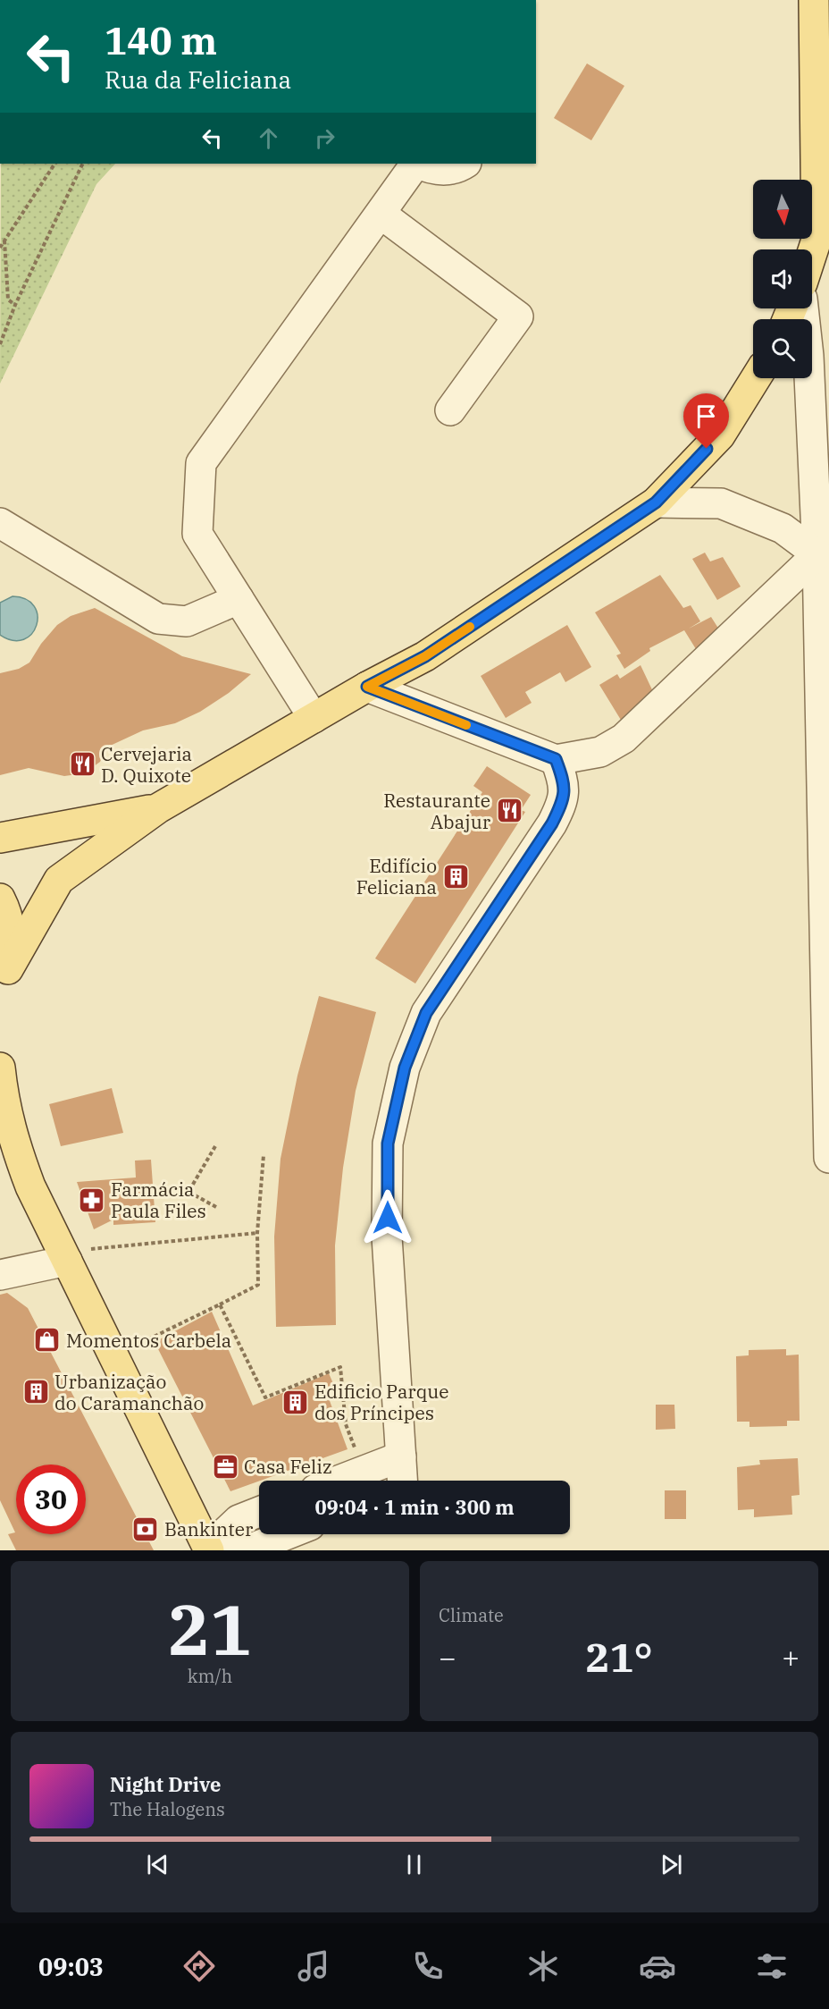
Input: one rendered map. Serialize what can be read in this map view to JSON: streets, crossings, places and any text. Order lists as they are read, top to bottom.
{
  "places": {
    "restaurant": ["Cervejaria D. Quixote", "Restaurante Abajur"],
    "building": ["Edifício Feliciana", "Urbanização do Caramanchão", "Edificio Parque dos Príncipes"],
    "pharmacy": ["Farmácia Paula Files"],
    "shop": ["Momentos Carbela"],
    "office": ["Casa Feliz"],
    "bank": ["Bankinter"]
  },
  "north": "bottom",
  "page": {
    "turn": ["140 m", "Rua da Feliciana"],
    "limit": "30",
    "trip": "09:04 · 1 min · 300 m",
    "tile": [
      ["21", "km/h"],
      "Climate"
    ],
    "heat": ["−", "21°", "+"],
    "song": ["Night Drive", "The Halogens"],
    "tabs": "09:03"
  }
}
